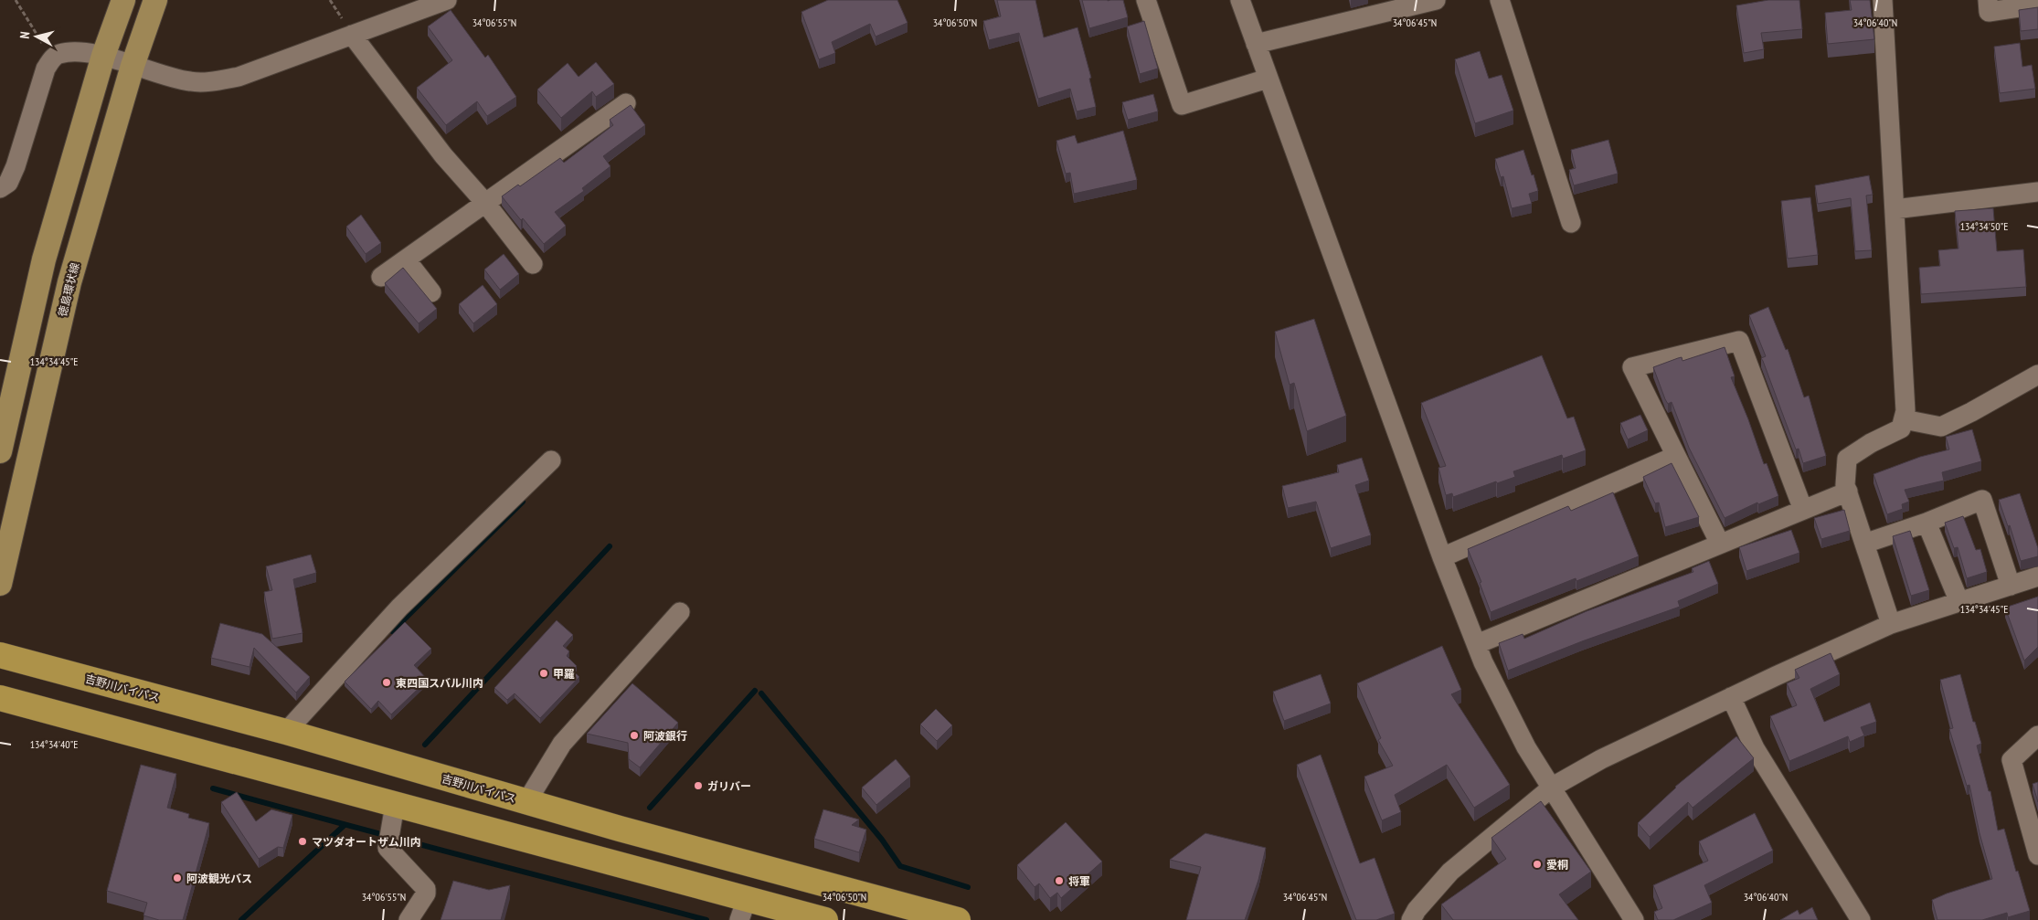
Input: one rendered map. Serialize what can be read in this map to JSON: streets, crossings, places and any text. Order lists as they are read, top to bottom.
{
  "streets": {
    "highway": ["吉野川バイパス"],
    "main road": ["徳島環状線"]
  },
  "places": [
    "甲羅",
    "東四国スバル川内",
    "阿波銀行",
    "ガリバー",
    "マツダオートザム川内",
    "愛桐",
    "阿波観光バス",
    "将軍"
  ],
  "north": "left",
  "coordinates": [
    "34°06'55\"N",
    "34°06'50\"N",
    "34°06'45\"N",
    "34°06'40\"N",
    "134°34'50\"E",
    "134°34'45\"E",
    "134°34'40\"E"
  ]
}
